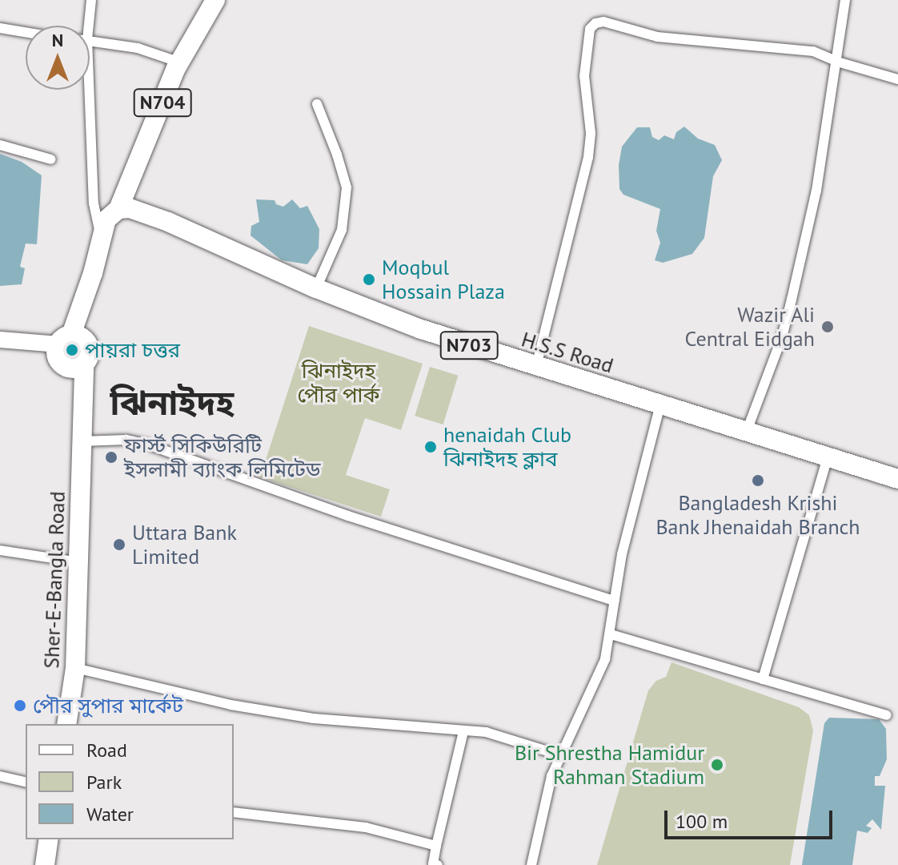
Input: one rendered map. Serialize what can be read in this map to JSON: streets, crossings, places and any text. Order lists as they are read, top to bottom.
{
  "streets": {
    "highway": [
      "N704",
      "N703",
      "H.S.S Road",
      "Sher-E-Bangla Road"
    ]
  },
  "crossings": [
    ["N704", "H.S.S Road"]
  ],
  "districts": ["ঝিনাইদহ"],
  "parks": ["ঝিনাইদহ পৌর পার্ক"],
  "places": [
    "Moqbul Hossain Plaza",
    "Wazir Ali Central Eidgah",
    "পায়রা চত্তর",
    "henaidah Club ঝিনাইদহ ক্লাব",
    "ফার্স্ট সিকিউরিটি ইসলামী ব্যাংক লিমিটেড",
    "Bangladesh Krishi Bank Jhenaidah Branch",
    "Uttara Bank Limited",
    "পৌর সুপার মার্কেট",
    "Bir Shrestha Hamidur Rahman Stadium"
  ],
  "legend": ["Road", "Park", "Water"],
  "scale_bar": "100 m",
  "north": "top"
}
